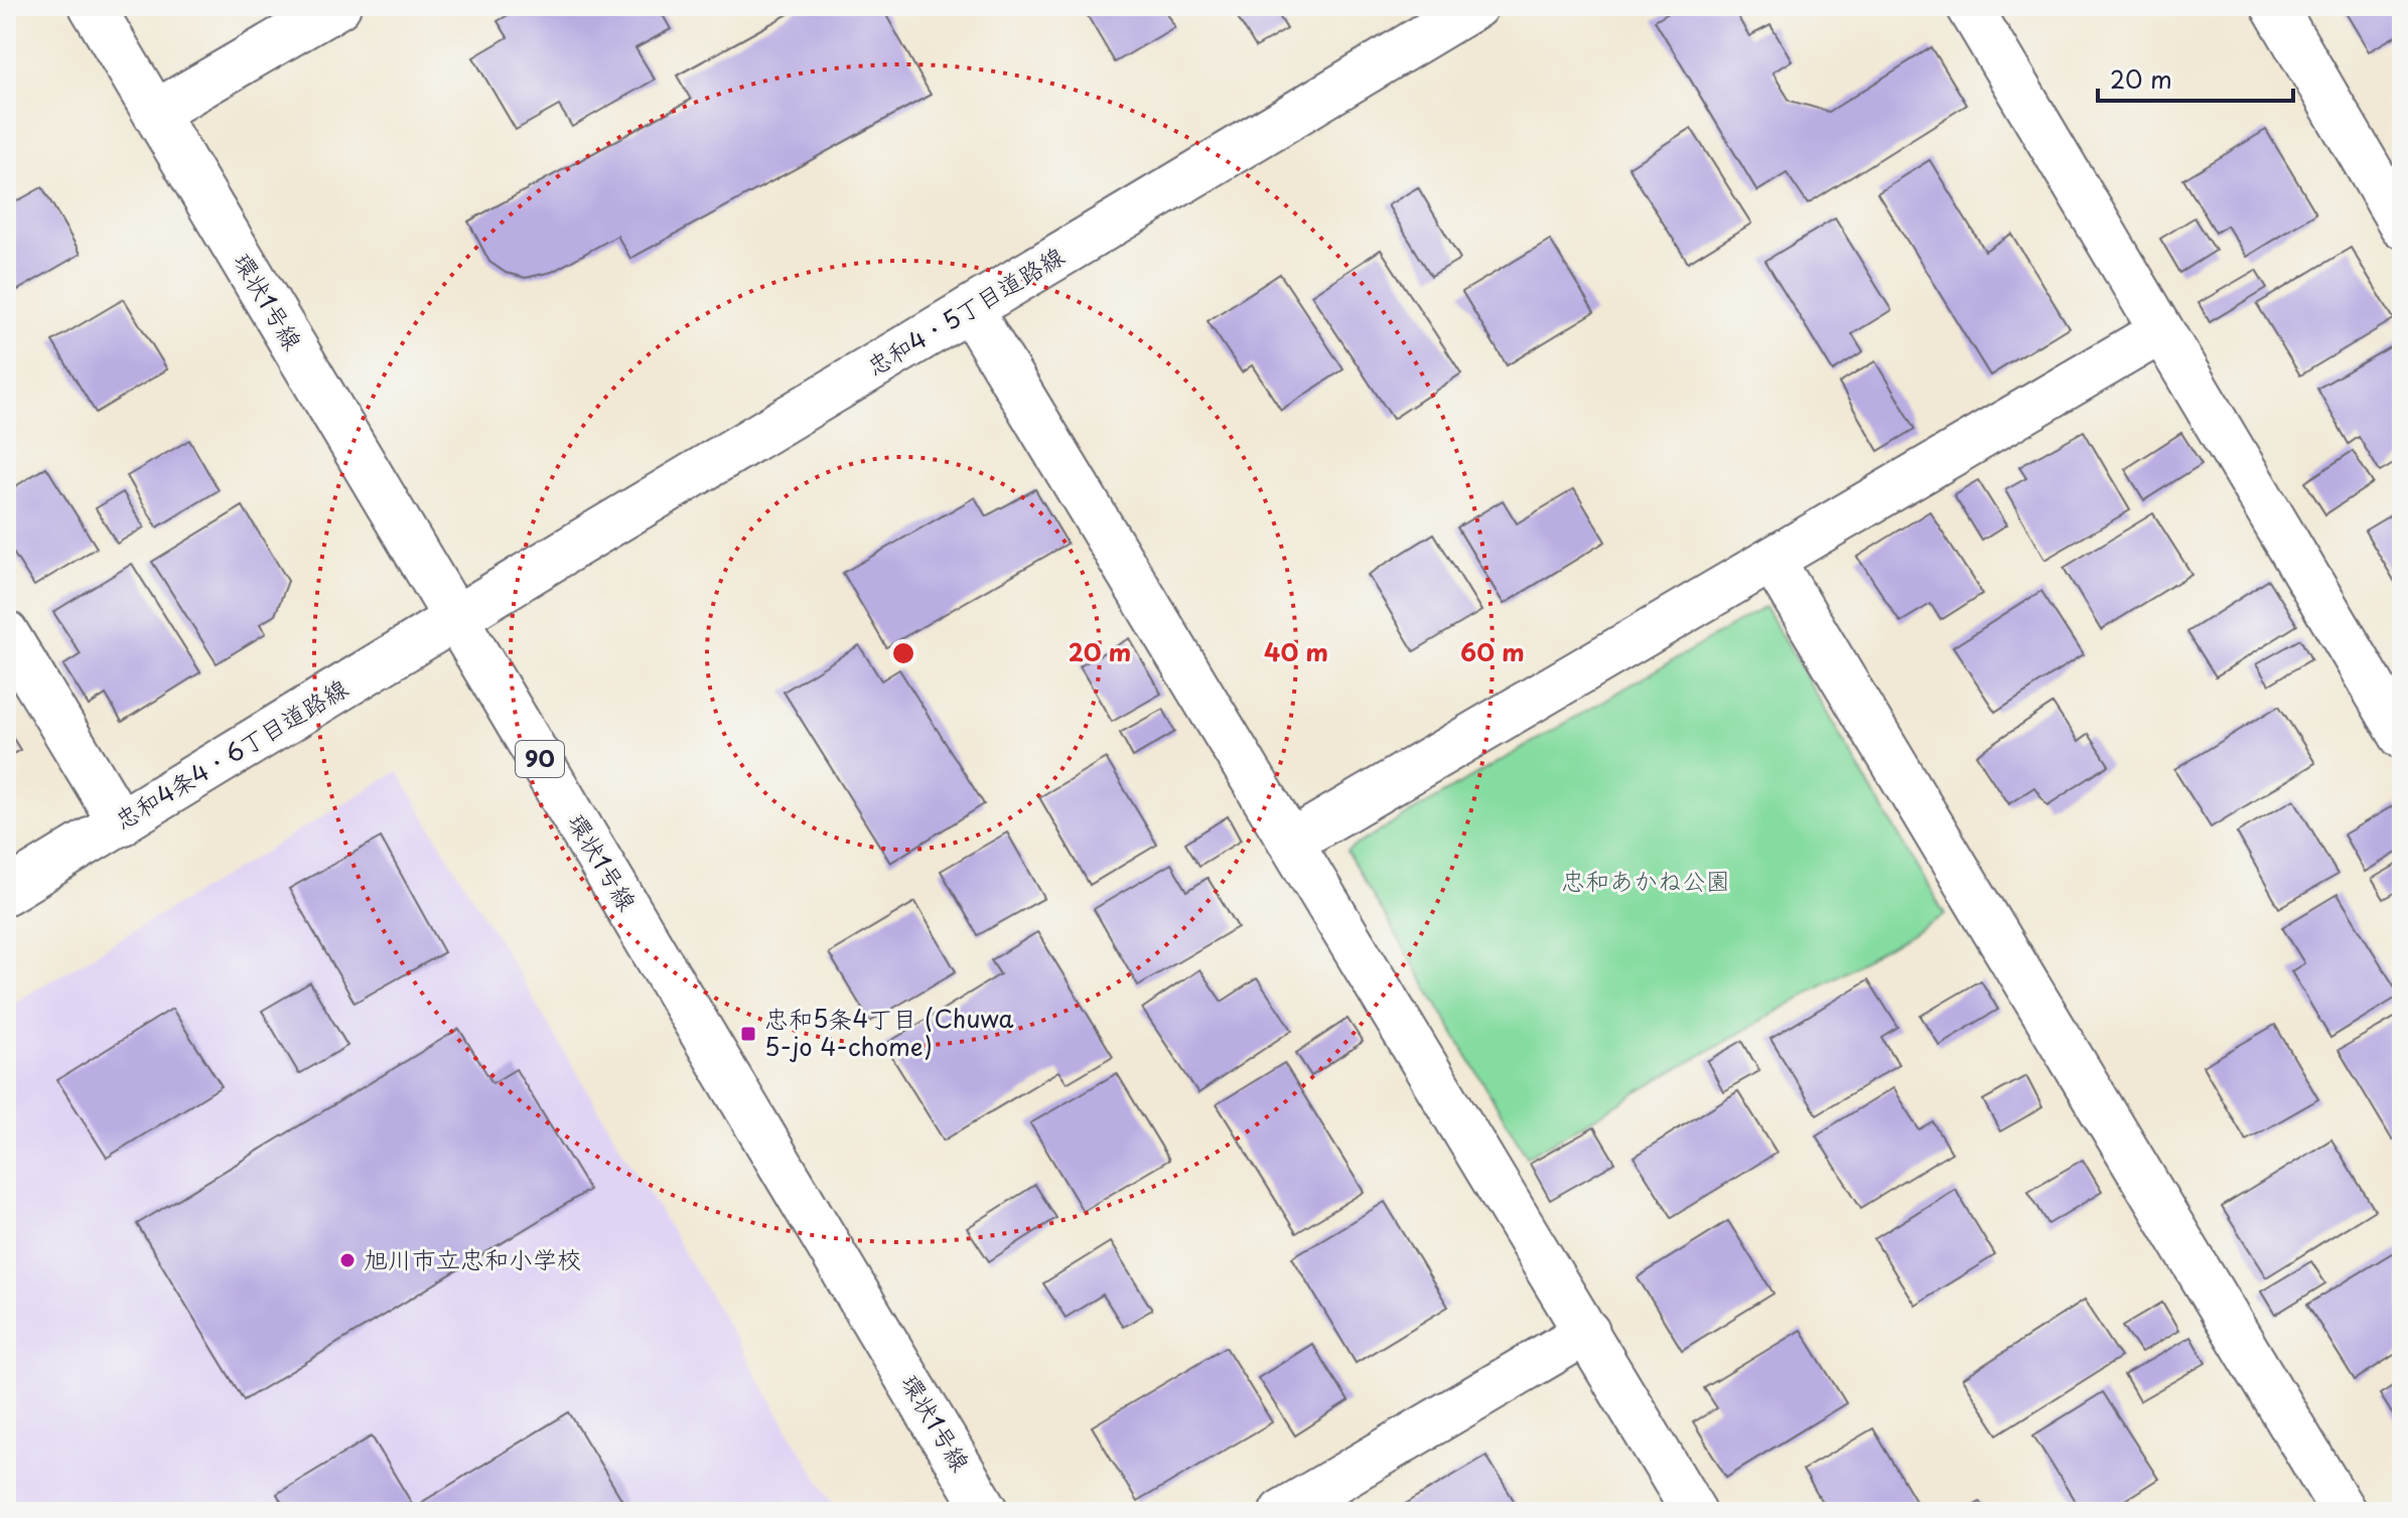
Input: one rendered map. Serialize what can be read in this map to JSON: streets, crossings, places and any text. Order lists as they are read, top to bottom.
{
  "streets": {
    "street": [
      "環状1号線",
      "忠和4・5丁目道路線",
      "忠和4条4・6丁目道路線",
      "90"
    ]
  },
  "crossings": [
    ["環状1号線", "忠和4・5丁目道路線"],
    ["環状1号線", "忠和4条4・6丁目道路線"],
    ["忠和4・5丁目道路線", "忠和4条4・6丁目道路線"]
  ],
  "parks": ["忠和あかね公園"],
  "places": {
    "transit": ["忠和5条4丁目 (Chuwa 5-jo 4-chome)"],
    "other": ["旭川市立忠和小学校"]
  },
  "scale_bar": "20 m",
  "rings": ["20 m", "40 m", "60 m"]
}
